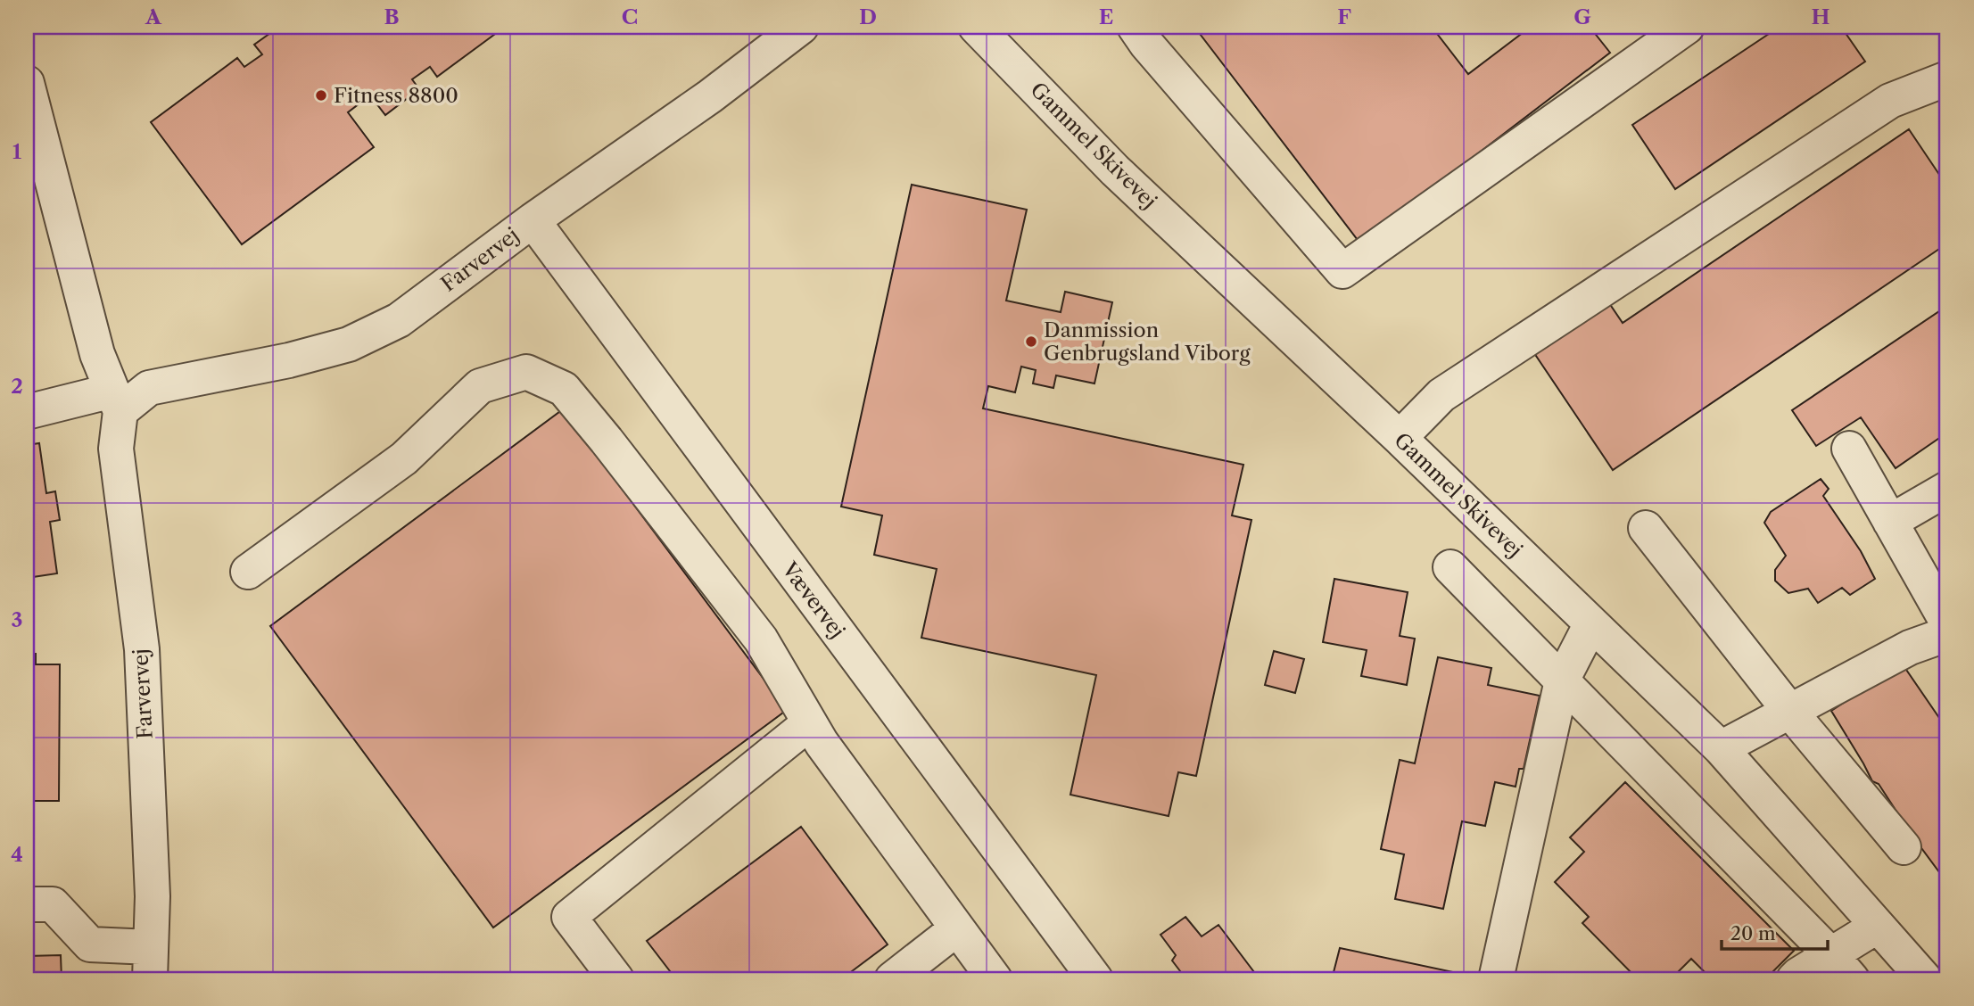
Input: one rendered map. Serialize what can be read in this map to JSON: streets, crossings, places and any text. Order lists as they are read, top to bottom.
{
  "streets": {
    "street": ["Gammel Skivevej", "Farvervej", "Vævervej"]
  },
  "crossings": [
    ["Farvervej", "Vævervej"]
  ],
  "places": ["Fitness 8800", "Danmission Genbrugsland Viborg"],
  "scale_bar": "20 m",
  "grid": {
    "columns": [
      "A",
      "B",
      "C",
      "D",
      "E",
      "F",
      "G",
      "H"
    ],
    "rows": [
      "1",
      "2",
      "3",
      "4"
    ]
  }
}
